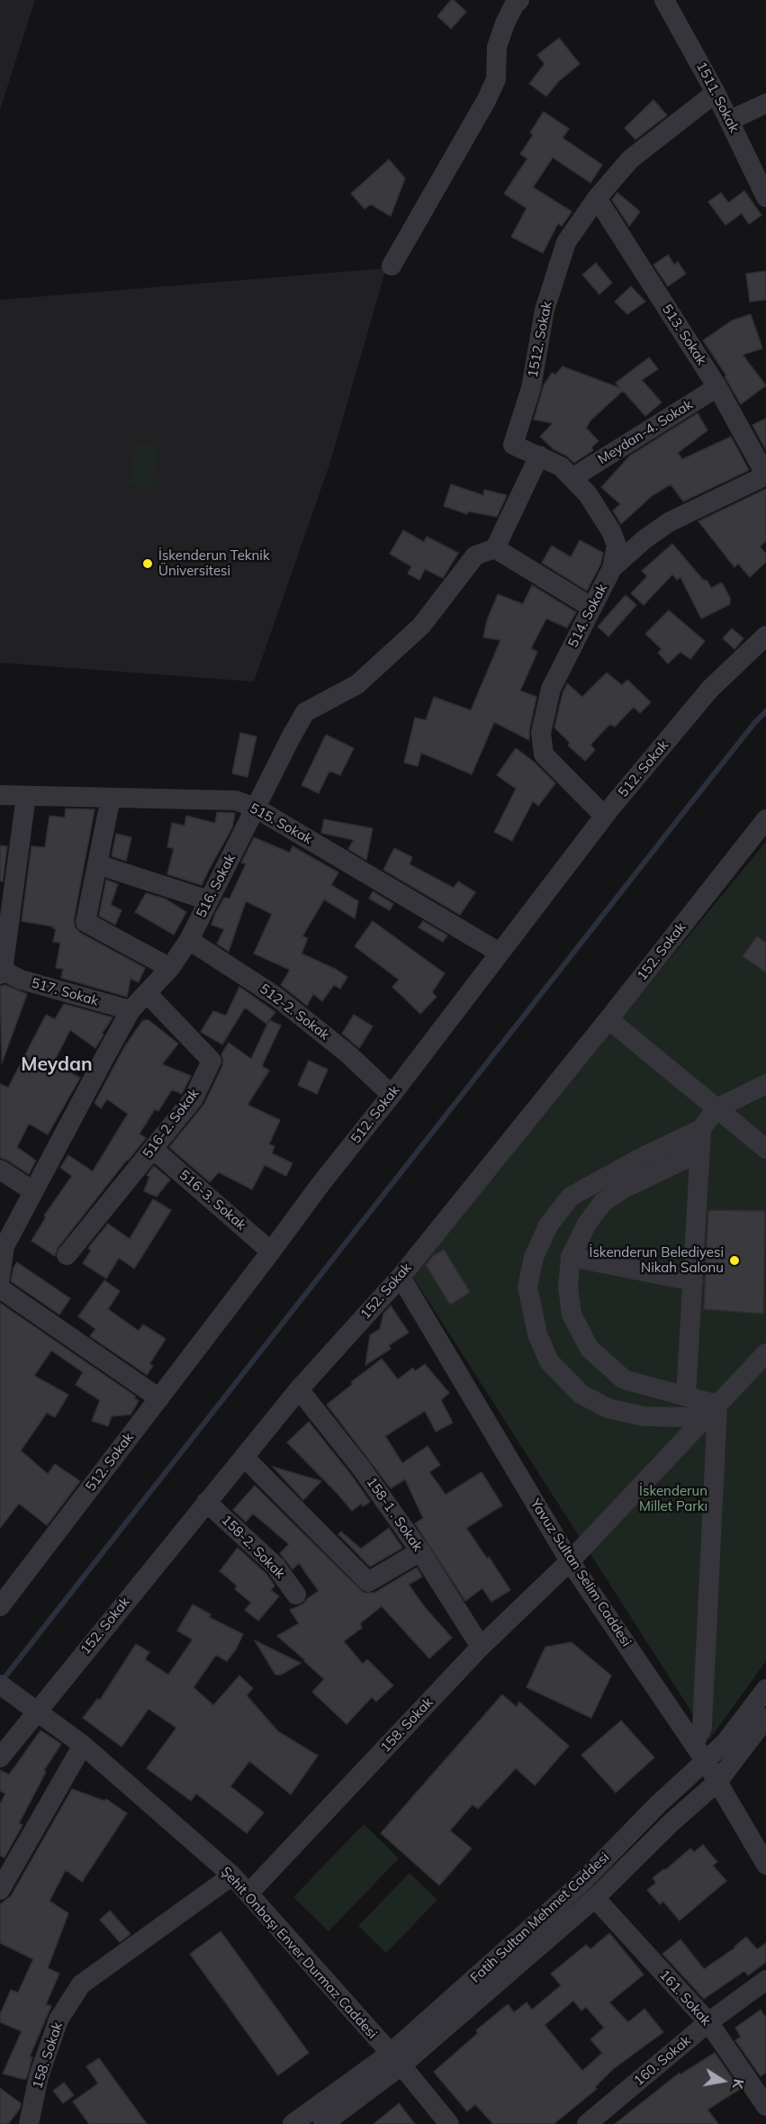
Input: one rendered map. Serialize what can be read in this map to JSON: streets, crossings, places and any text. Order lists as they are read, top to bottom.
{
  "streets": {
    "street": [
      "1511. Sokak",
      "513. Sokak",
      "1512. Sokak",
      "Meydan-4. Sokak",
      "514. Sokak",
      "512. Sokak",
      "515. Sokak",
      "516. Sokak",
      "152. Sokak",
      "517. Sokak",
      "512-2. Sokak",
      "516-2. Sokak",
      "516-3. Sokak",
      "158-1 . Sokak",
      "158-2. Sokak",
      "Yavuz Sultan Selim Caddesi",
      "158. Sokak",
      "Fatih Sultan Mehmet Caddesi",
      "Şehit Onbaşı Enver Durmaz Caddesi",
      "161. Sokak",
      "160. Sokak"
    ]
  },
  "crossings": [
    ["1511. Sokak", "1512. Sokak"],
    ["513. Sokak", "1512. Sokak"],
    ["513. Sokak", "Meydan-4. Sokak"],
    ["513. Sokak", "514. Sokak"],
    ["1512. Sokak", "Meydan-4. Sokak"],
    ["1512. Sokak", "514. Sokak"],
    ["514. Sokak", "512. Sokak"],
    ["512. Sokak", "515. Sokak"],
    ["512. Sokak", "512-2. Sokak"],
    ["512. Sokak", "516-3. Sokak"],
    ["515. Sokak", "516. Sokak"],
    ["516. Sokak", "517. Sokak"],
    ["516. Sokak", "512-2. Sokak"],
    ["516. Sokak", "516-2. Sokak"],
    ["152. Sokak", "158-1 . Sokak"],
    ["152. Sokak", "158-2. Sokak"],
    ["152. Sokak", "Yavuz Sultan Selim Caddesi"],
    ["152. Sokak", "Şehit Onbaşı Enver Durmaz Caddesi"],
    ["516-2. Sokak", "516-3. Sokak"],
    ["158-1 . Sokak", "158. Sokak"],
    ["Yavuz Sultan Selim Caddesi", "158. Sokak"],
    ["Yavuz Sultan Selim Caddesi", "Fatih Sultan Mehmet Caddesi"],
    ["158. Sokak", "Şehit Onbaşı Enver Durmaz Caddesi"],
    ["Fatih Sultan Mehmet Caddesi", "Şehit Onbaşı Enver Durmaz Caddesi"],
    ["Fatih Sultan Mehmet Caddesi", "161. Sokak"],
    ["161. Sokak", "160. Sokak"]
  ],
  "districts": ["Meydan"],
  "parks": ["İskenderun Millet Parkı"],
  "places": ["İskenderun Teknik Üniversitesi", "İskenderun Belediyesi Nikah Salonu"],
  "north": "right"
}
